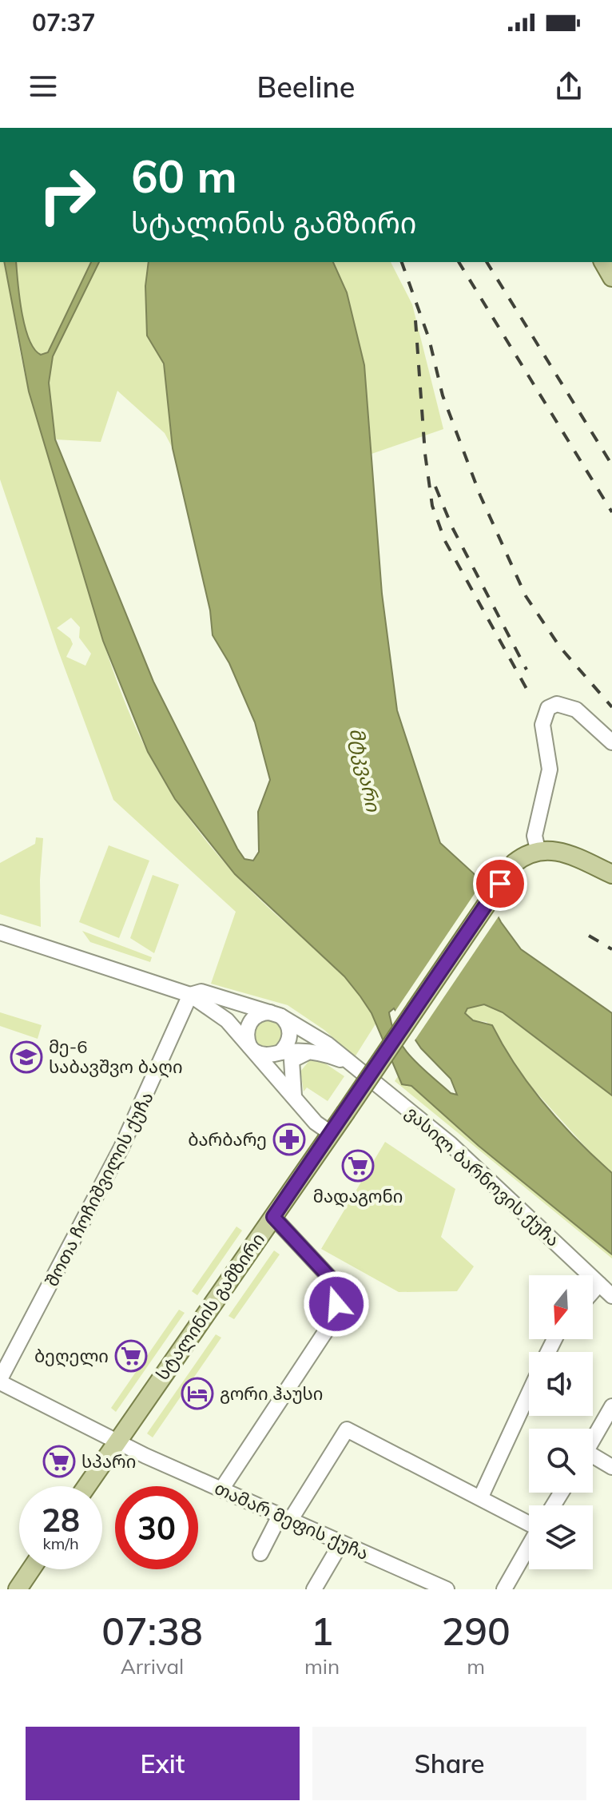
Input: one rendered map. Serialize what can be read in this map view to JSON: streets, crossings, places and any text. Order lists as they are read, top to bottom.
{
  "streets": {
    "main road": ["სტალინის გამზირი"],
    "street": ["ვასილ ბარნოვის ქუჩა", "შოთა ჩოჩიშვილის ქუჩა", "თამარ მეფის ქუჩა"]
  },
  "crossings": [
    ["ვასილ ბარნოვის ქუჩა", "შოთა ჩოჩიშვილის ქუჩა"],
    ["შოთა ჩოჩიშვილის ქუჩა", "თამარ მეფის ქუჩა"],
    ["სტალინის გამზირი", "თამარ მეფის ქუჩა"]
  ],
  "water": ["მტკვარი"],
  "places": {
    "school or university": ["მე-6 საბავშვო ბაღი"],
    "pharmacy": ["ბარბარე"],
    "supermarket": ["მადაგონი", "ბეღელი", "სპარი"],
    "hotel": ["გორი ჰაუსი"]
  },
  "north": "bottom",
  "page": {
    "status": "07:37",
    "header": "Beeline",
    "turn": ["60 m", "სტალინის გამზირი"],
    "speed": "28 km/h",
    "limit": "30",
    "eta": [
      "07:38",
      "Arrival",
      "1",
      "min",
      "290",
      "m"
    ],
    "buttons": ["Exit", "Share"]
  }
}
